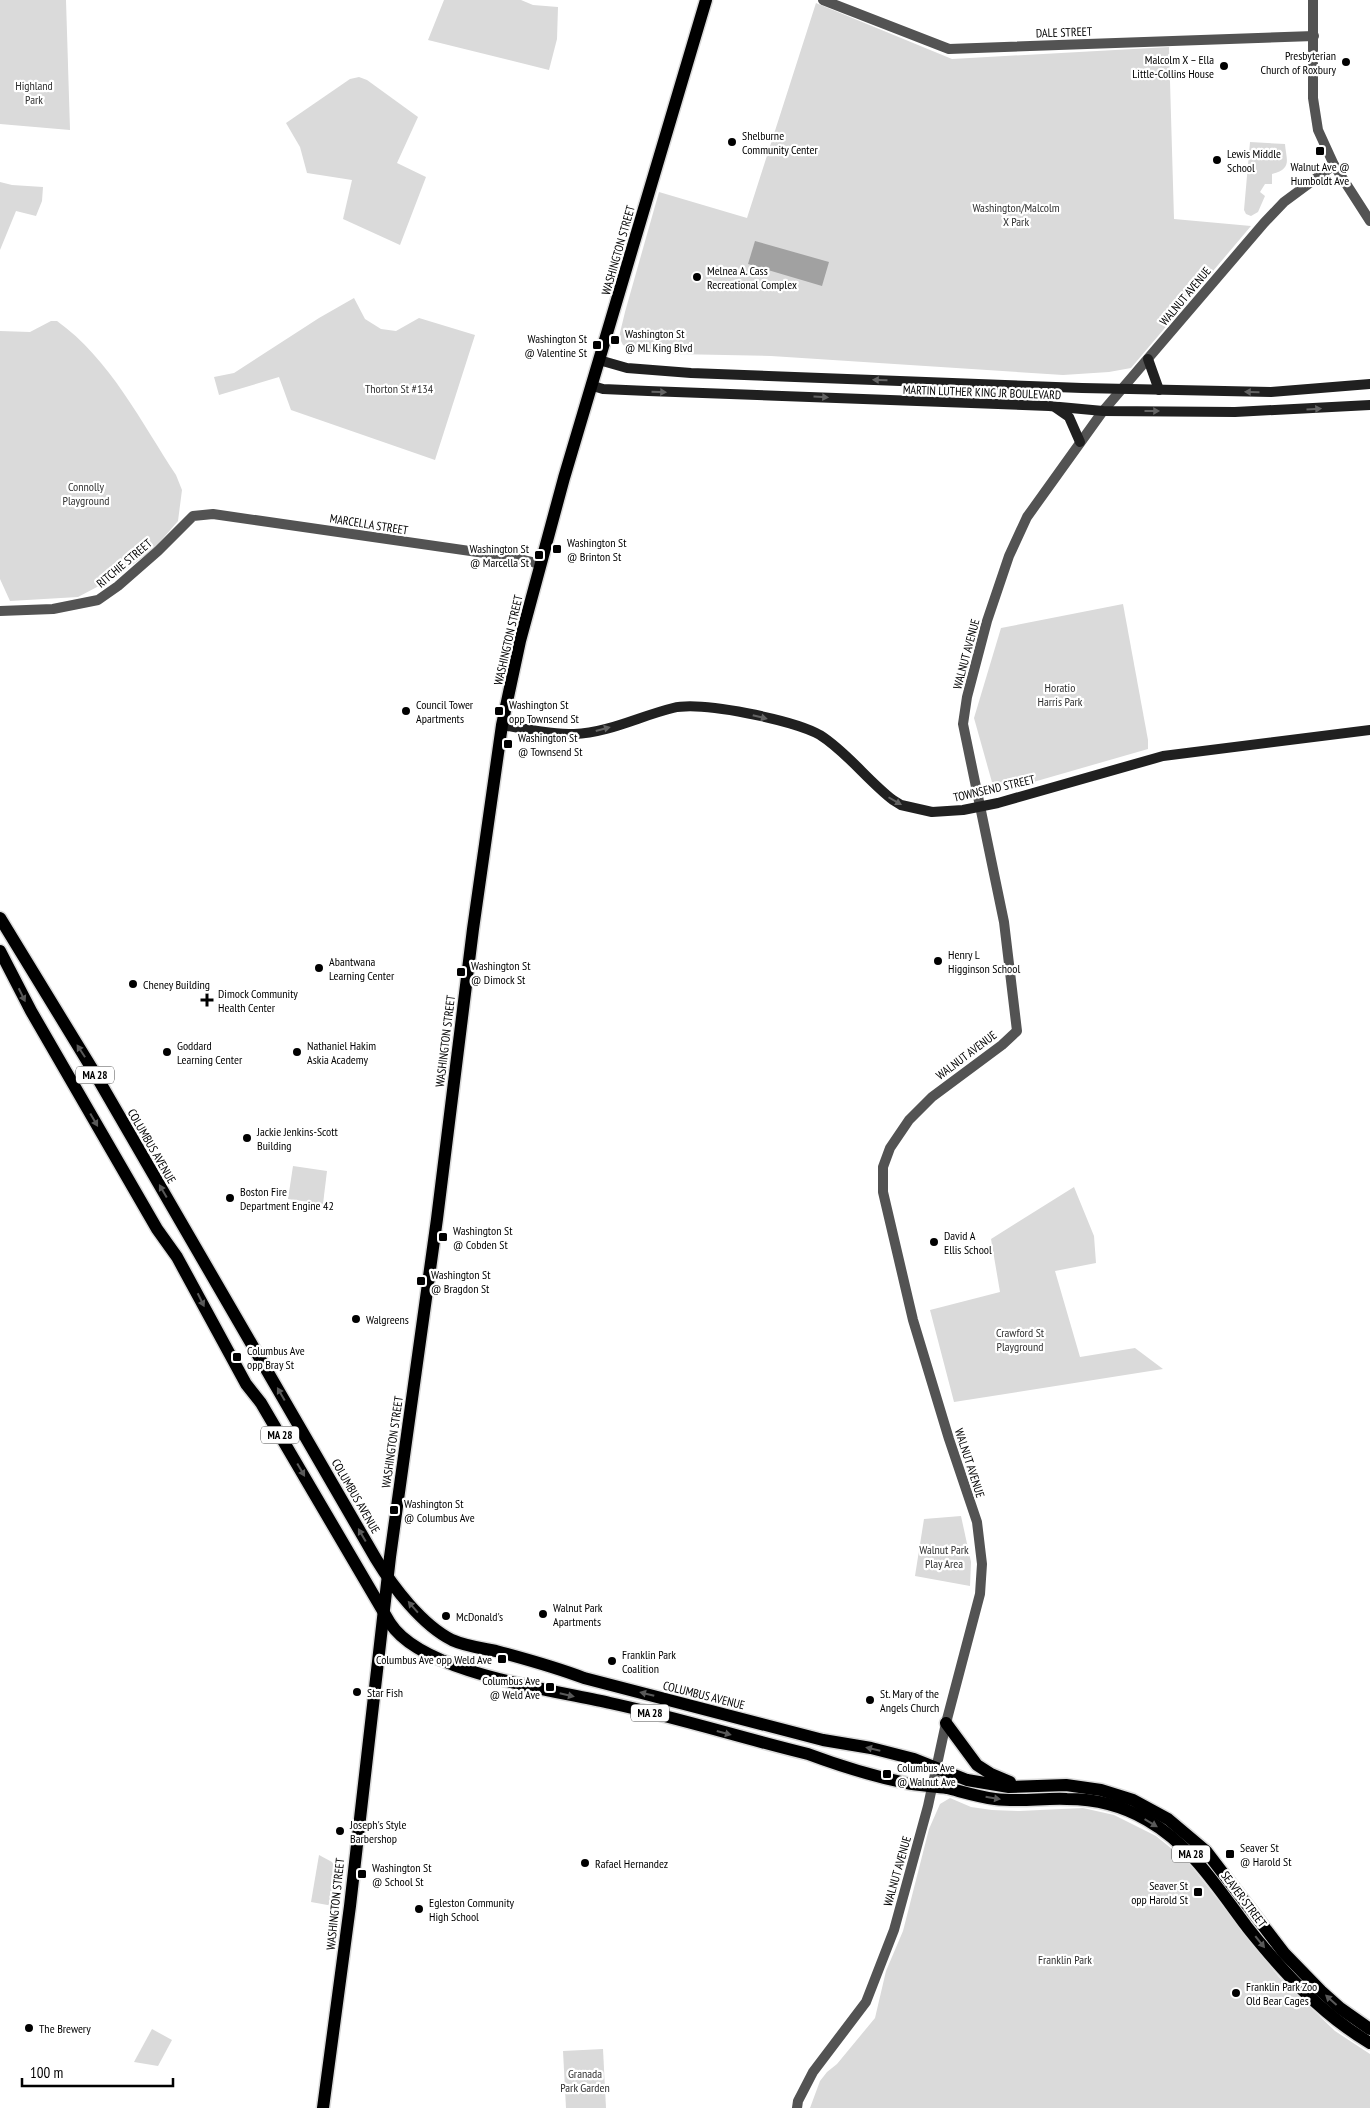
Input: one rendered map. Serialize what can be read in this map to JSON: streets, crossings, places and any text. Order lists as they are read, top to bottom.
{
  "streets": {
    "main road": [
      "WASHINGTON STREET",
      "MARTIN LUTHER KING JR BOULEVARD",
      "TOWNSEND STREET",
      "MA 28",
      "COLUMBUS AVENUE",
      "SEAVER STREET"
    ],
    "street": [
      "DALE STREET",
      "WALNUT AVENUE",
      "MARCELLA STREET",
      "RITCHIE STREET"
    ]
  },
  "crossings": [
    ["WASHINGTON STREET", "MARTIN LUTHER KING JR BOULEVARD"],
    ["WASHINGTON STREET", "MARCELLA STREET"],
    ["WASHINGTON STREET", "TOWNSEND STREET"],
    ["WASHINGTON STREET", "MA 28"],
    ["WASHINGTON STREET", "COLUMBUS AVENUE"],
    ["WALNUT AVENUE", "MARTIN LUTHER KING JR BOULEVARD"],
    ["WALNUT AVENUE", "TOWNSEND STREET"],
    ["WALNUT AVENUE", "MA 28"],
    ["WALNUT AVENUE", "COLUMBUS AVENUE"],
    ["WALNUT AVENUE", "SEAVER STREET"],
    ["MARCELLA STREET", "RITCHIE STREET"],
    ["MA 28", "SEAVER STREET"],
    ["COLUMBUS AVENUE", "SEAVER STREET"]
  ],
  "one_way": ["TOWNSEND STREET"],
  "parks": [
    "Highland Park",
    "Washington/Malcolm X Park",
    "Thorton St #134",
    "Connolly Playground",
    "Horatio Harris Park",
    "Crawford St Playground",
    "Walnut Park Play Area",
    "Franklin Park",
    "Granada Park Garden"
  ],
  "places": {
    "other": [
      "Presbyterian Church of Roxbury",
      "Malcolm X – Ella Little-Collins House",
      "Shelburne Community Center",
      "Lewis Middle School",
      "Melnea A. Cass Recreational Complex",
      "Council Tower Apartments",
      "Henry L Higginson School",
      "Abantwana Learning Center",
      "Cheney Building",
      "Goddard Learning Center",
      "Nathaniel Hakim Askia Academy",
      "Jackie Jenkins-Scott Building",
      "Boston Fire Department Engine 42",
      "David A Ellis School",
      "Walgreens",
      "Walnut Park Apartments",
      "McDonald's",
      "Franklin Park Coalition",
      "Star Fish",
      "St. Mary of the Angels Church",
      "Joseph's Style Barbershop",
      "Rafael Hernandez",
      "Egleston Community High School",
      "Franklin Park Zoo Old Bear Cages",
      "The Brewery"
    ],
    "transit": [
      "Walnut Ave @ Humboldt Ave",
      "Washington St @ ML King Blvd",
      "Washington St @ Valentine St",
      "Washington St @ Brinton St",
      "Washington St @ Marcella St",
      "Washington St opp Townsend St",
      "Washington St @ Townsend St",
      "Washington St @ Dimock St",
      "Washington St @ Cobden St",
      "Washington St @ Bragdon St",
      "Columbus Ave opp Bray St",
      "Washington St @ Columbus Ave",
      "Columbus Ave opp Weld Ave",
      "Columbus Ave @ Weld Ave",
      "Columbus Ave @ Walnut Ave",
      "Seaver St @ Harold St",
      "Washington St @ School St",
      "Seaver St opp Harold St"
    ],
    "health": ["Dimock Community Health Center"]
  },
  "scale_bar": "100 m"
}
